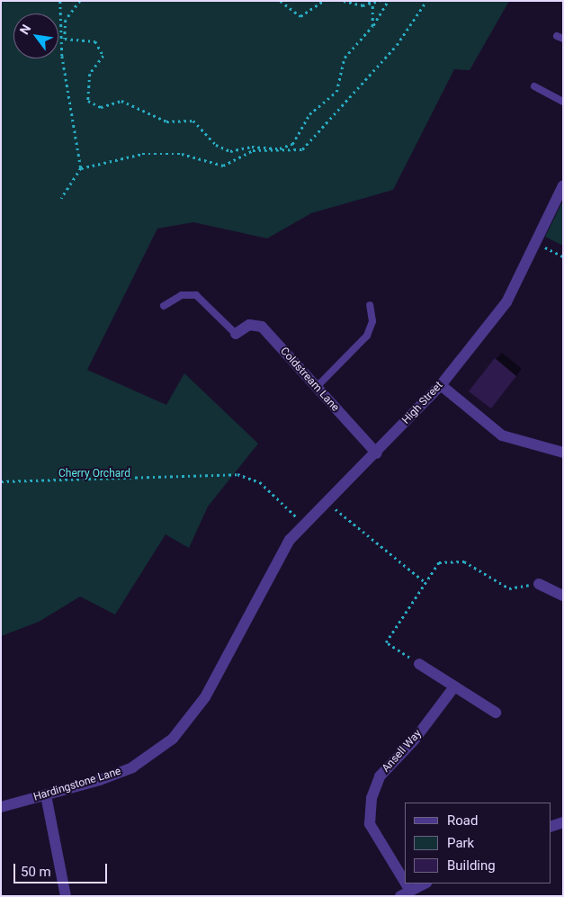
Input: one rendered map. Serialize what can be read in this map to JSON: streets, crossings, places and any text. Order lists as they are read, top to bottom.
{
  "streets": {
    "street": [
      "Coldstream Lane",
      "High Street",
      "Ansell Way",
      "Hardingstone Lane"
    ]
  },
  "crossings": [
    ["Coldstream Lane", "High Street"],
    ["High Street", "Hardingstone Lane"]
  ],
  "parks": ["Cherry Orchard"],
  "legend": ["Road", "Park", "Building"],
  "scale_bar": "50 m",
  "north": "top left"
}
